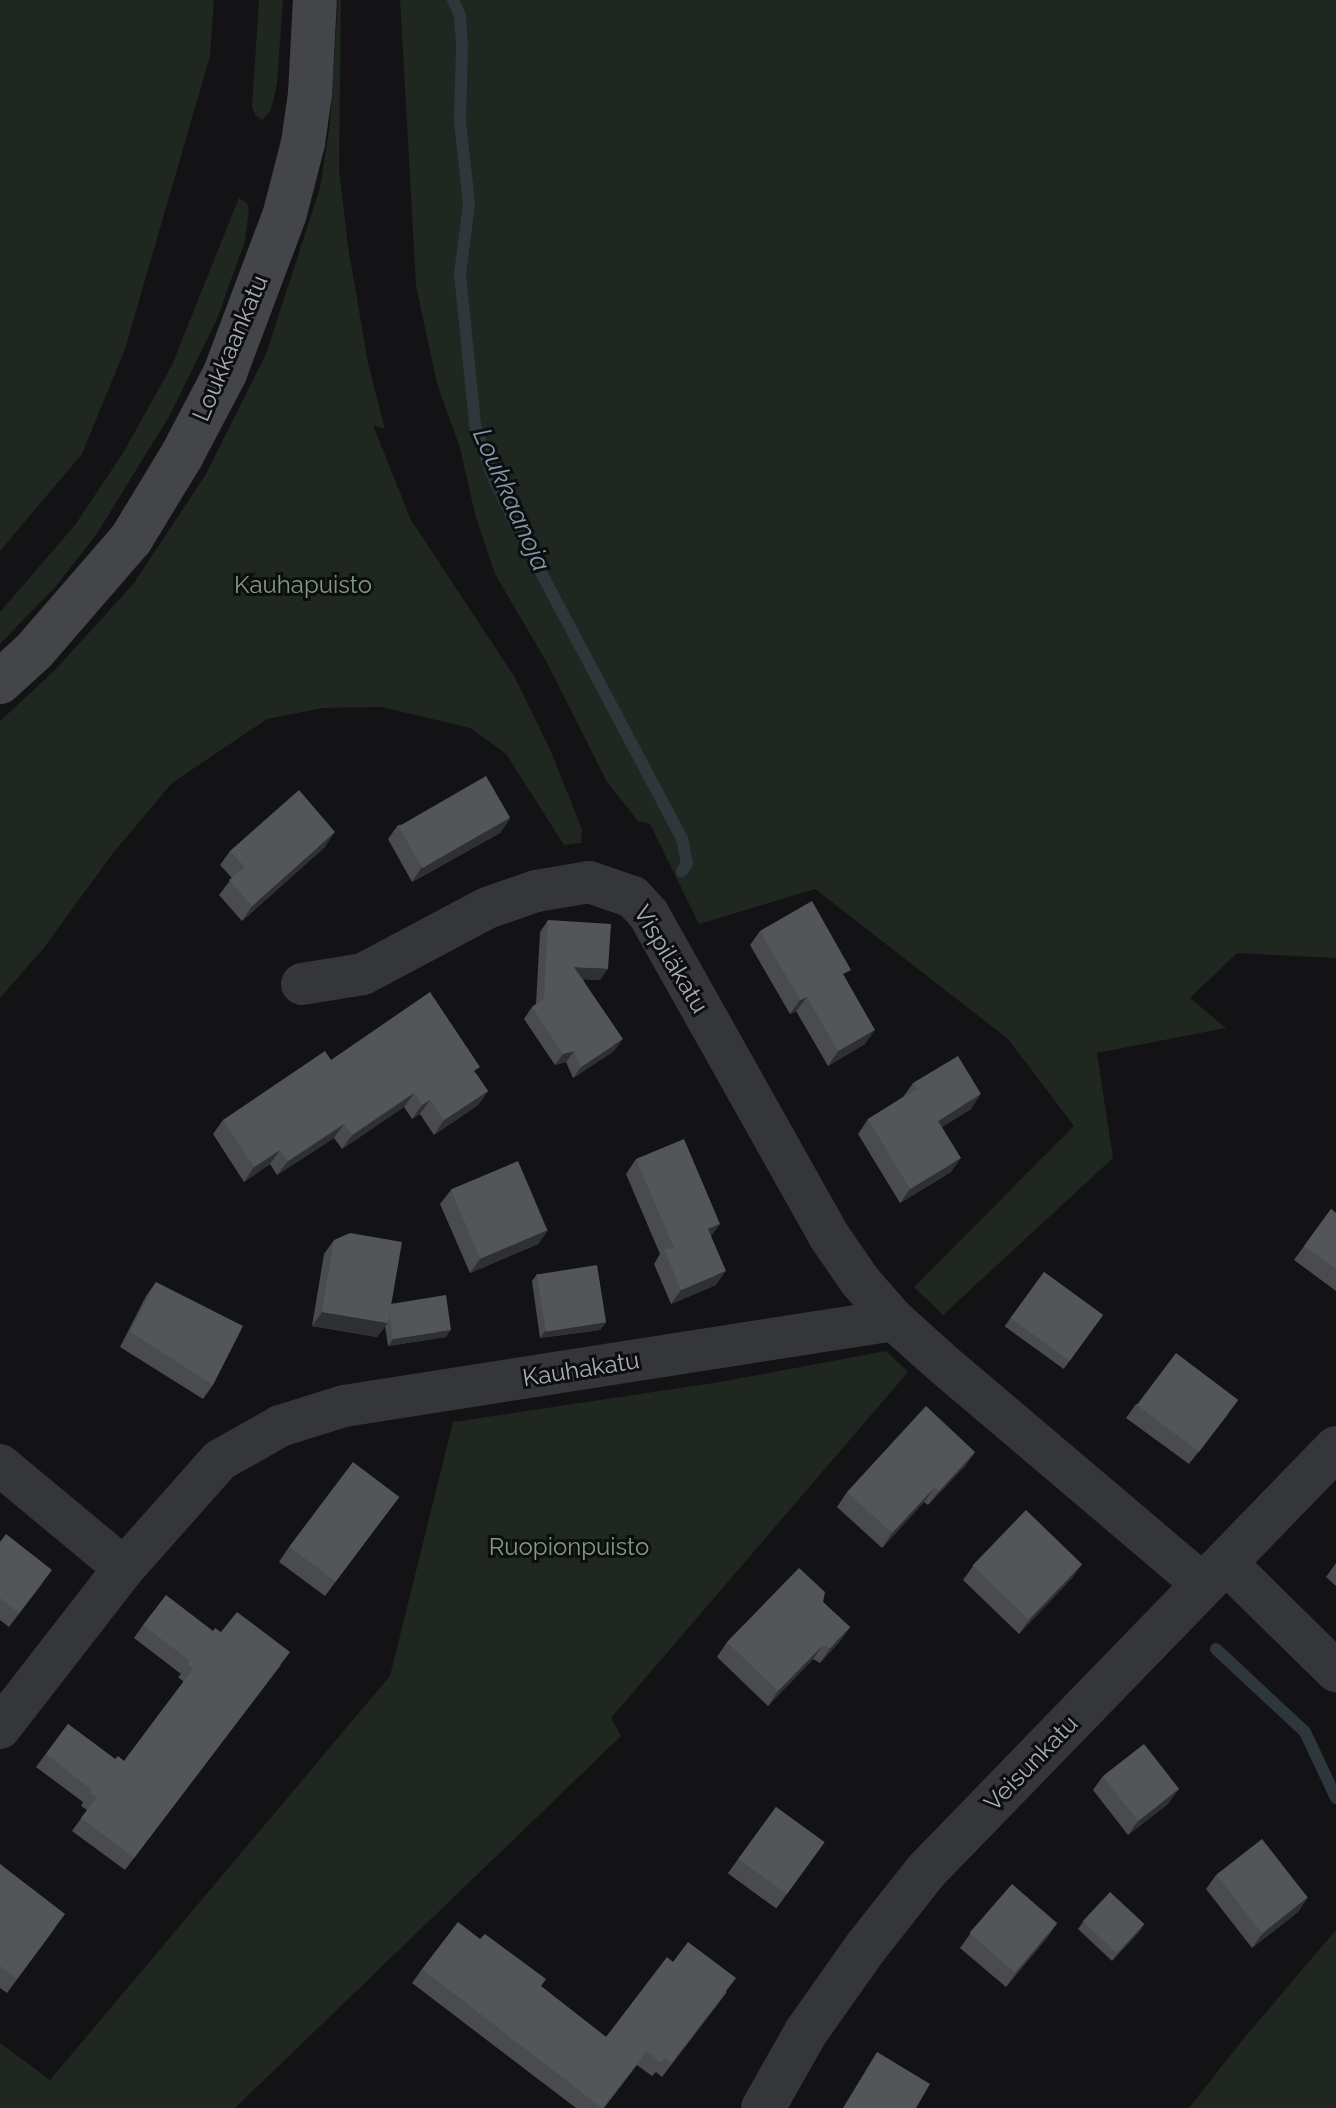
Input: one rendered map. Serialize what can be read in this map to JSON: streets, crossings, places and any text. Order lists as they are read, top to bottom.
{
  "streets": {
    "main road": ["Loukkaankatu"],
    "street": ["Vispiläkatu", "Kauhakatu", "Veisunkatu"]
  },
  "crossings": [
    ["Vispiläkatu", "Kauhakatu"]
  ],
  "water": ["Loukkaanoja"],
  "parks": ["Kauhapuisto", "Ruopionpuisto"]
}
